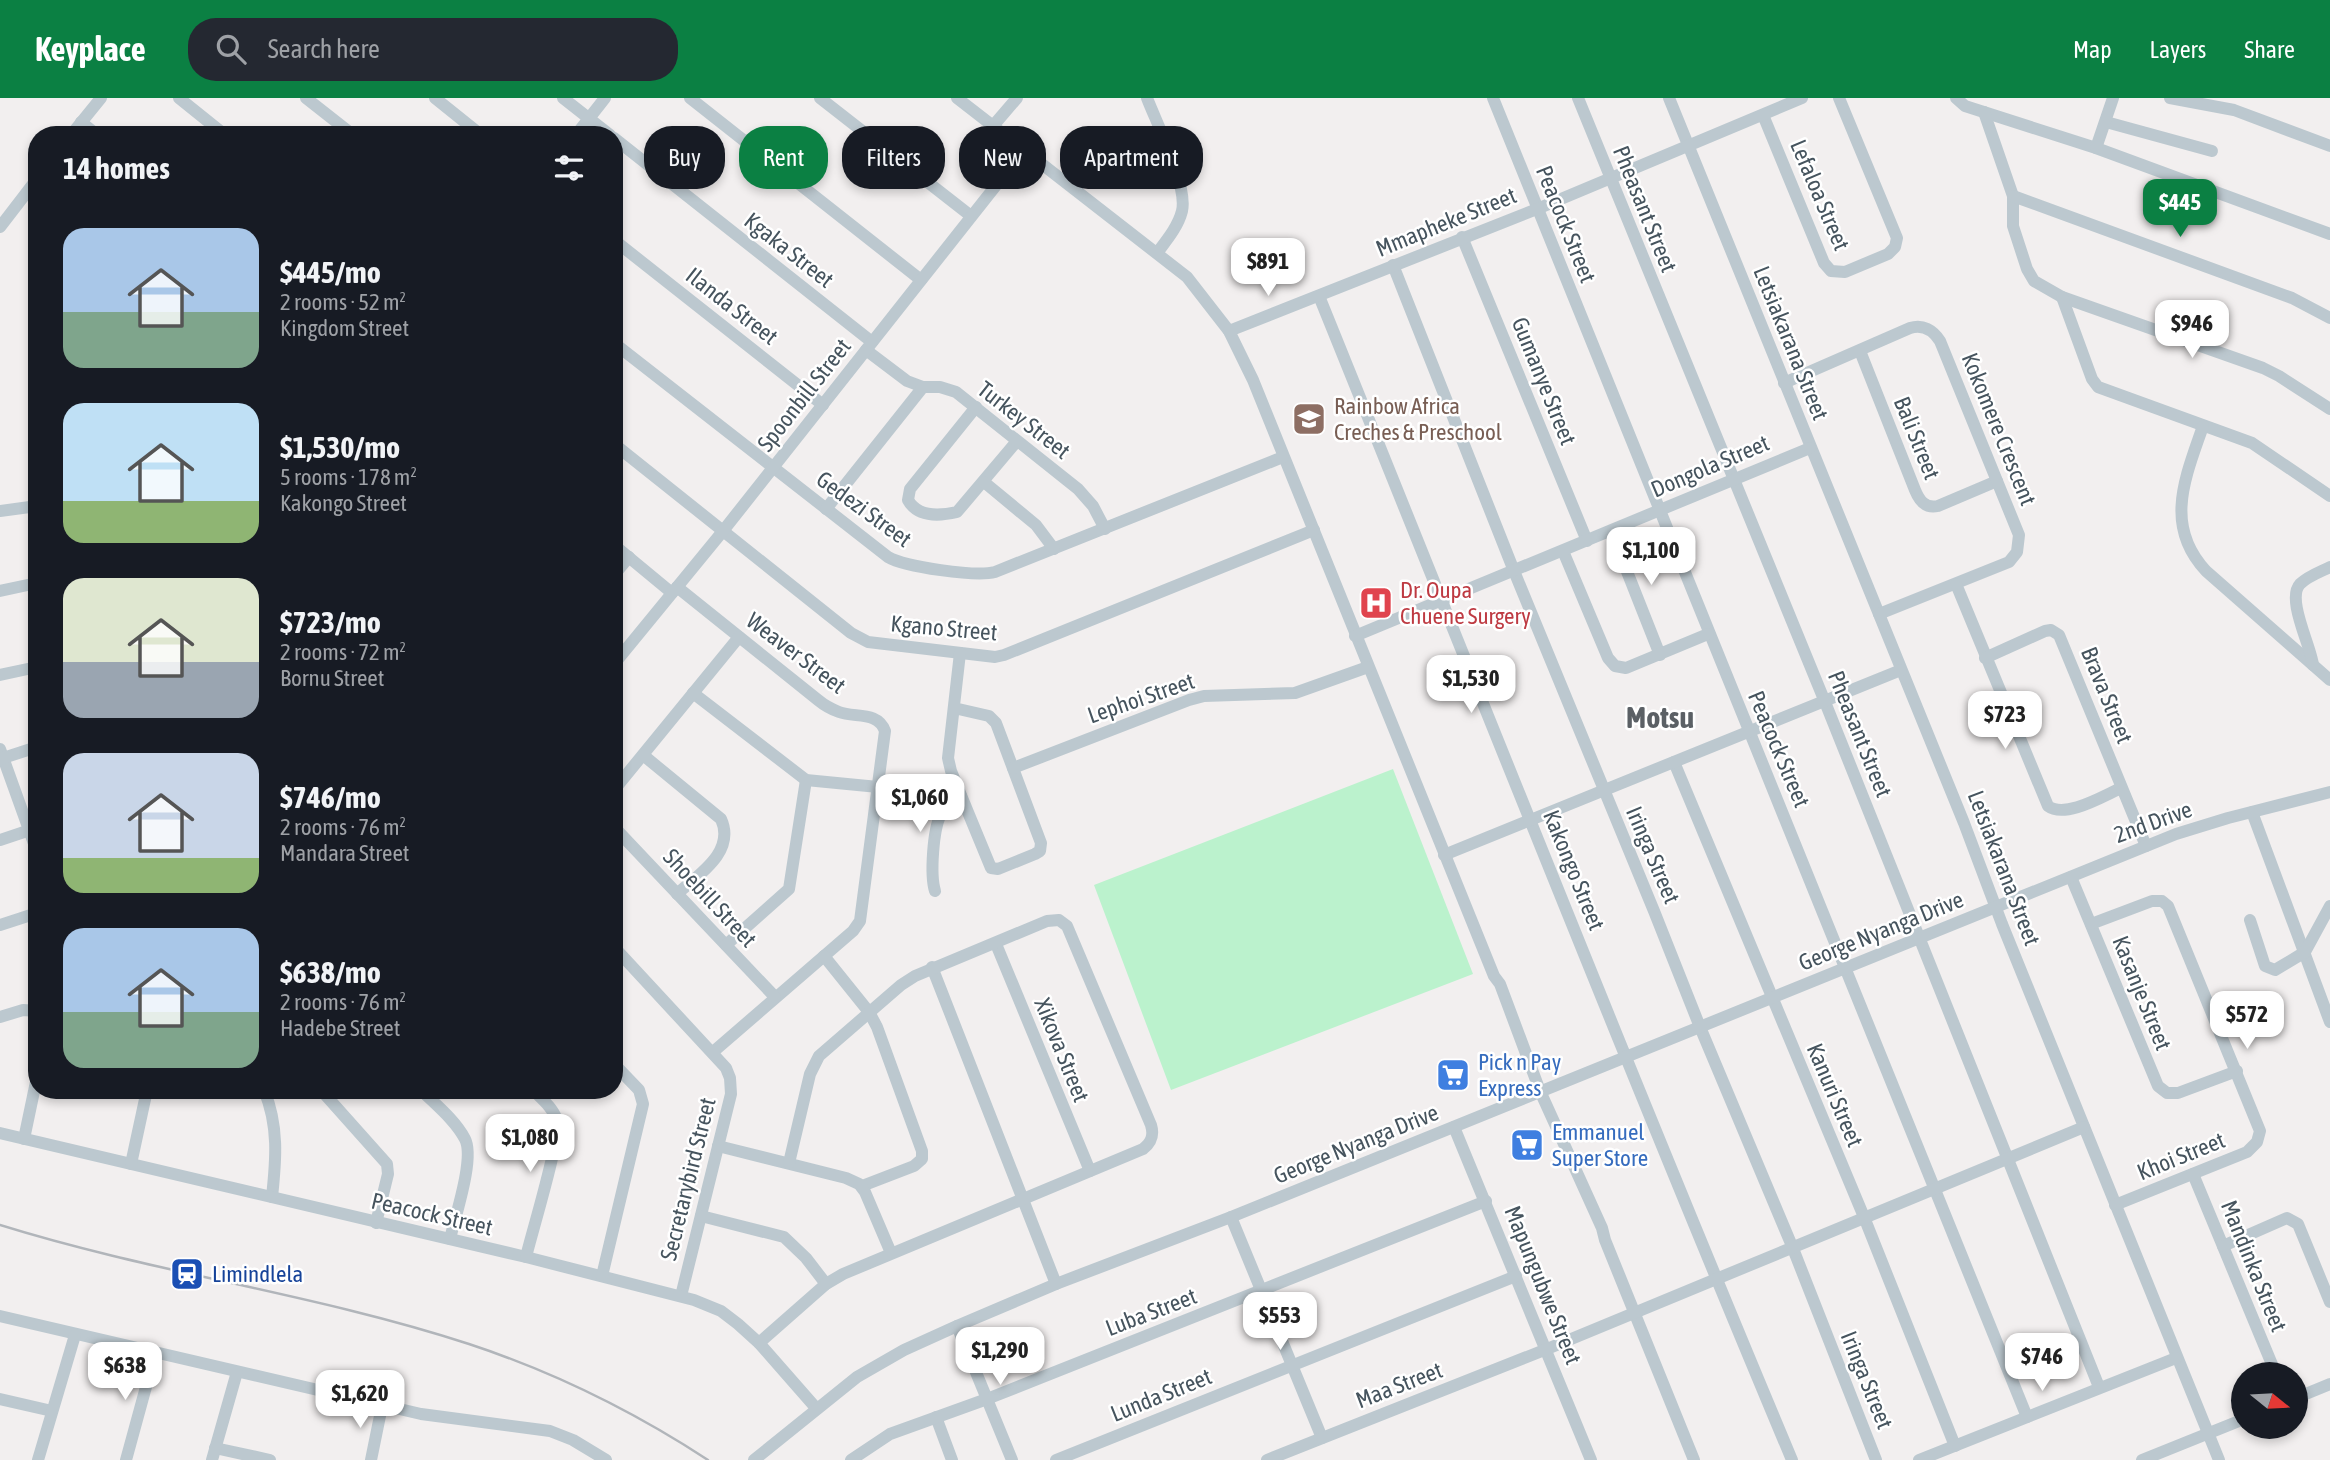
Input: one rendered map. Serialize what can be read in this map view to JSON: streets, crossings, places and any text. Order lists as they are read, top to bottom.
{
  "streets": {
    "street": [
      "Lefaloa Street",
      "Pheasant Street",
      "Mmapheke Street",
      "Peacock Street",
      "Kgaka Street",
      "Ilanda Street",
      "Letsiakarana Street",
      "Gumanye Street",
      "Spoonbill Street",
      "Turkey Street",
      "Kokomere Crescent",
      "Bali Street",
      "Dongola Street",
      "Gedezi Street",
      "Kgano Street",
      "Weaver Street",
      "Brava Street",
      "Lephoi Street",
      "2nd Drive",
      "Iringa Street",
      "Kakongo Street",
      "Shoebill Street",
      "George Nyanga Drive",
      "Kasanje Street",
      "Xikova Street",
      "Kanuri Street",
      "Khoi Street",
      "Secretarybird Street",
      "Mandinka Street",
      "Mapungubwe Street",
      "Luba Street",
      "Maa Street",
      "Lunda Street"
    ]
  },
  "crossings": [
    ["Lefaloa Street", "Mmapheke Street"],
    ["Pheasant Street", "Mmapheke Street"],
    ["Pheasant Street", "Dongola Street"],
    ["Pheasant Street", "George Nyanga Drive"],
    ["Pheasant Street", "Maa Street"],
    ["Mmapheke Street", "Peacock Street"],
    ["Mmapheke Street", "Letsiakarana Street"],
    ["Mmapheke Street", "Gumanye Street"],
    ["Mmapheke Street", "Iringa Street"],
    ["Mmapheke Street", "Kakongo Street"],
    ["Peacock Street", "Dongola Street"],
    ["Peacock Street", "George Nyanga Drive"],
    ["Peacock Street", "Secretarybird Street"],
    ["Peacock Street", "Maa Street"],
    ["Kgaka Street", "Spoonbill Street"],
    ["Kgaka Street", "Turkey Street"],
    ["Ilanda Street", "Spoonbill Street"],
    ["Letsiakarana Street", "Kokomere Crescent"],
    ["Letsiakarana Street", "Dongola Street"],
    ["Letsiakarana Street", "2nd Drive"],
    ["Letsiakarana Street", "George Nyanga Drive"],
    ["Letsiakarana Street", "Khoi Street"],
    ["Letsiakarana Street", "Maa Street"],
    ["Gumanye Street", "Dongola Street"],
    ["Spoonbill Street", "Gedezi Street"],
    ["Spoonbill Street", "Kgano Street"],
    ["Spoonbill Street", "Weaver Street"],
    ["Turkey Street", "Gedezi Street"],
    ["Kokomere Crescent", "Bali Street"],
    ["Dongola Street", "Iringa Street"],
    ["Dongola Street", "Kakongo Street"],
    ["Weaver Street", "Shoebill Street"],
    ["Weaver Street", "Secretarybird Street"],
    ["Brava Street", "2nd Drive"],
    ["2nd Drive", "George Nyanga Drive"],
    ["2nd Drive", "Kasanje Street"],
    ["Iringa Street", "George Nyanga Drive"],
    ["Iringa Street", "Maa Street"],
    ["Kakongo Street", "George Nyanga Drive"],
    ["Kakongo Street", "Maa Street"],
    ["George Nyanga Drive", "Kanuri Street"],
    ["George Nyanga Drive", "Mapungubwe Street"],
    ["Kasanje Street", "Khoi Street"],
    ["Kanuri Street", "Maa Street"],
    ["Khoi Street", "Mandinka Street"],
    ["Mapungubwe Street", "Luba Street"],
    ["Mapungubwe Street", "Maa Street"],
    ["Mapungubwe Street", "Lunda Street"]
  ],
  "districts": ["Motsu"],
  "places": {
    "school or university": ["Rainbow Africa Creches & Preschool"],
    "hospital": ["Dr. Oupa Chuene Surgery"],
    "supermarket": ["Pick n Pay Express", "Emmanuel Super Store"],
    "station": ["Limindlela"]
  },
  "north": "right",
  "page": {
    "header": "Keyplace",
    "search": "Search here",
    "nav": ["Map", "Layers", "Share"],
    "chip": [
      "Buy",
      "Rent",
      "Filters",
      "New",
      "Apartment"
    ],
    "heading": "14 homes",
    "price": [
      "$445",
      "$891",
      "$946",
      "$1,100",
      "$1,530",
      "$723",
      "$1,060",
      "$572",
      "$1,080",
      "$553",
      "$1,290",
      "$746",
      "$638",
      "$1,620"
    ],
    "list": [
      {
        "name": "$445/mo",
        "note": "2 rooms · 52 m² · Kingdom Street"
      },
      {
        "name": "$1,530/mo",
        "note": "5 rooms · 178 m² · Kakongo Street"
      },
      {
        "name": "$723/mo",
        "note": "2 rooms · 72 m² · Bornu Street"
      },
      {
        "name": "$746/mo",
        "note": "2 rooms · 76 m² · Mandara Street"
      },
      {
        "name": "$638/mo",
        "note": "2 rooms · 76 m² · Hadebe Street"
      }
    ]
  }
}
